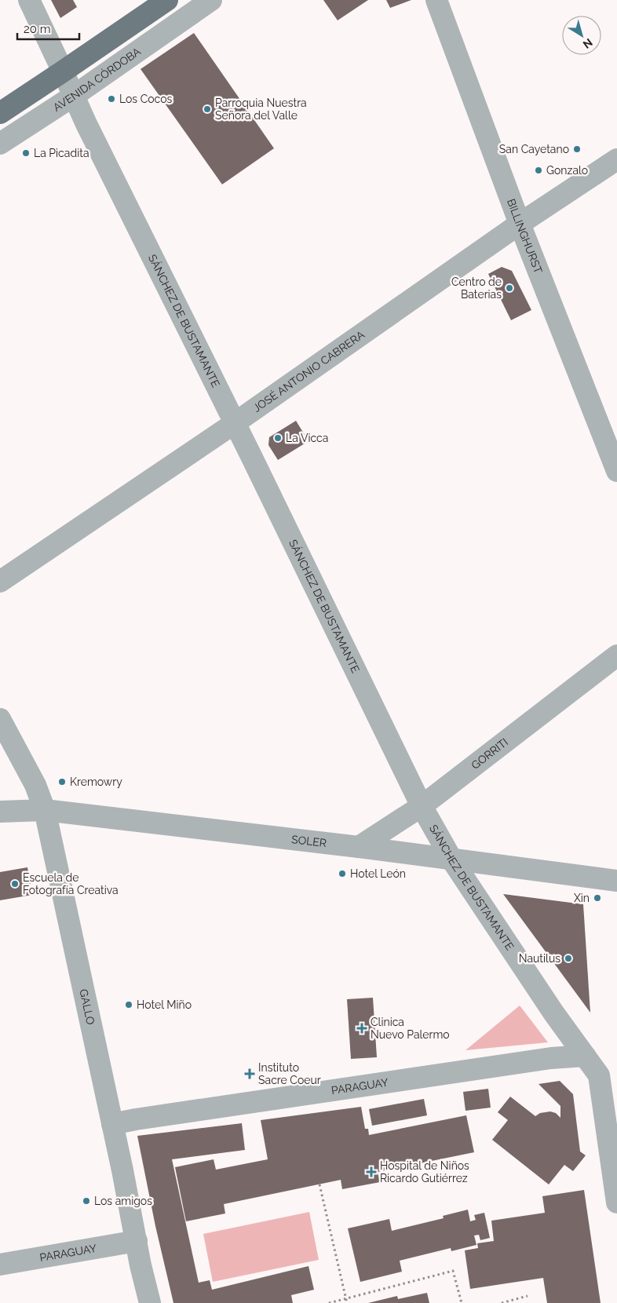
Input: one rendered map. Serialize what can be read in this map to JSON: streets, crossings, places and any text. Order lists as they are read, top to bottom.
{
  "streets": {
    "street": [
      "AVENIDA CÓRDOBA",
      "BILLINGHURST",
      "SÁNCHEZ DE BUSTAMANTE",
      "JOSÉ ANTONIO CABRERA",
      "GORRITI",
      "SOLER",
      "GALLO",
      "PARAGUAY"
    ]
  },
  "crossings": [
    ["AVENIDA CÓRDOBA", "SÁNCHEZ DE BUSTAMANTE"],
    ["BILLINGHURST", "JOSÉ ANTONIO CABRERA"],
    ["SÁNCHEZ DE BUSTAMANTE", "JOSÉ ANTONIO CABRERA"],
    ["SÁNCHEZ DE BUSTAMANTE", "GORRITI"],
    ["SÁNCHEZ DE BUSTAMANTE", "SOLER"],
    ["SÁNCHEZ DE BUSTAMANTE", "PARAGUAY"],
    ["GORRITI", "SOLER"],
    ["SOLER", "GALLO"],
    ["GALLO", "PARAGUAY"]
  ],
  "places": {
    "other": [
      "Los Cocos",
      "Parroquia Nuestra Señora del Valle",
      "San Cayetano",
      "La Picadita",
      "Gonzalo",
      "Centro de Baterias",
      "La Vicca",
      "Kremowry",
      "Hotel León",
      "Escuela de Fotografía Creativa",
      "Xin",
      "Nautilus",
      "Hotel Miño",
      "Los amigos"
    ],
    "health": ["Clinica Nuevo Palermo", "Instituto Sacre Coeur", "Hospital de Niños Ricardo Gutiérrez"]
  },
  "scale_bar": "20 m",
  "north": "bottom right"
}
